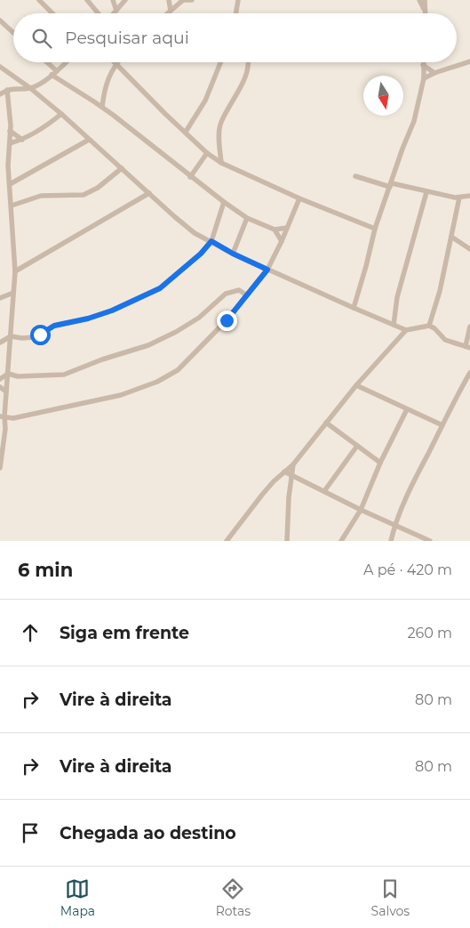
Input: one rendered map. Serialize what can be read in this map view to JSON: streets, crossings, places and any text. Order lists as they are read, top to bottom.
{
  "north": "bottom",
  "page": {
    "search": "Pesquisar aqui",
    "heading": ["6 min", "A pé · 420 m"],
    "list": [
      ["Siga em frente", "260 m"],
      ["Vire à direita", "80 m"],
      ["Vire à direita", "80 m"],
      "Chegada ao destino"
    ],
    "nav": ["Mapa", "Rotas", "Salvos"]
  }
}
